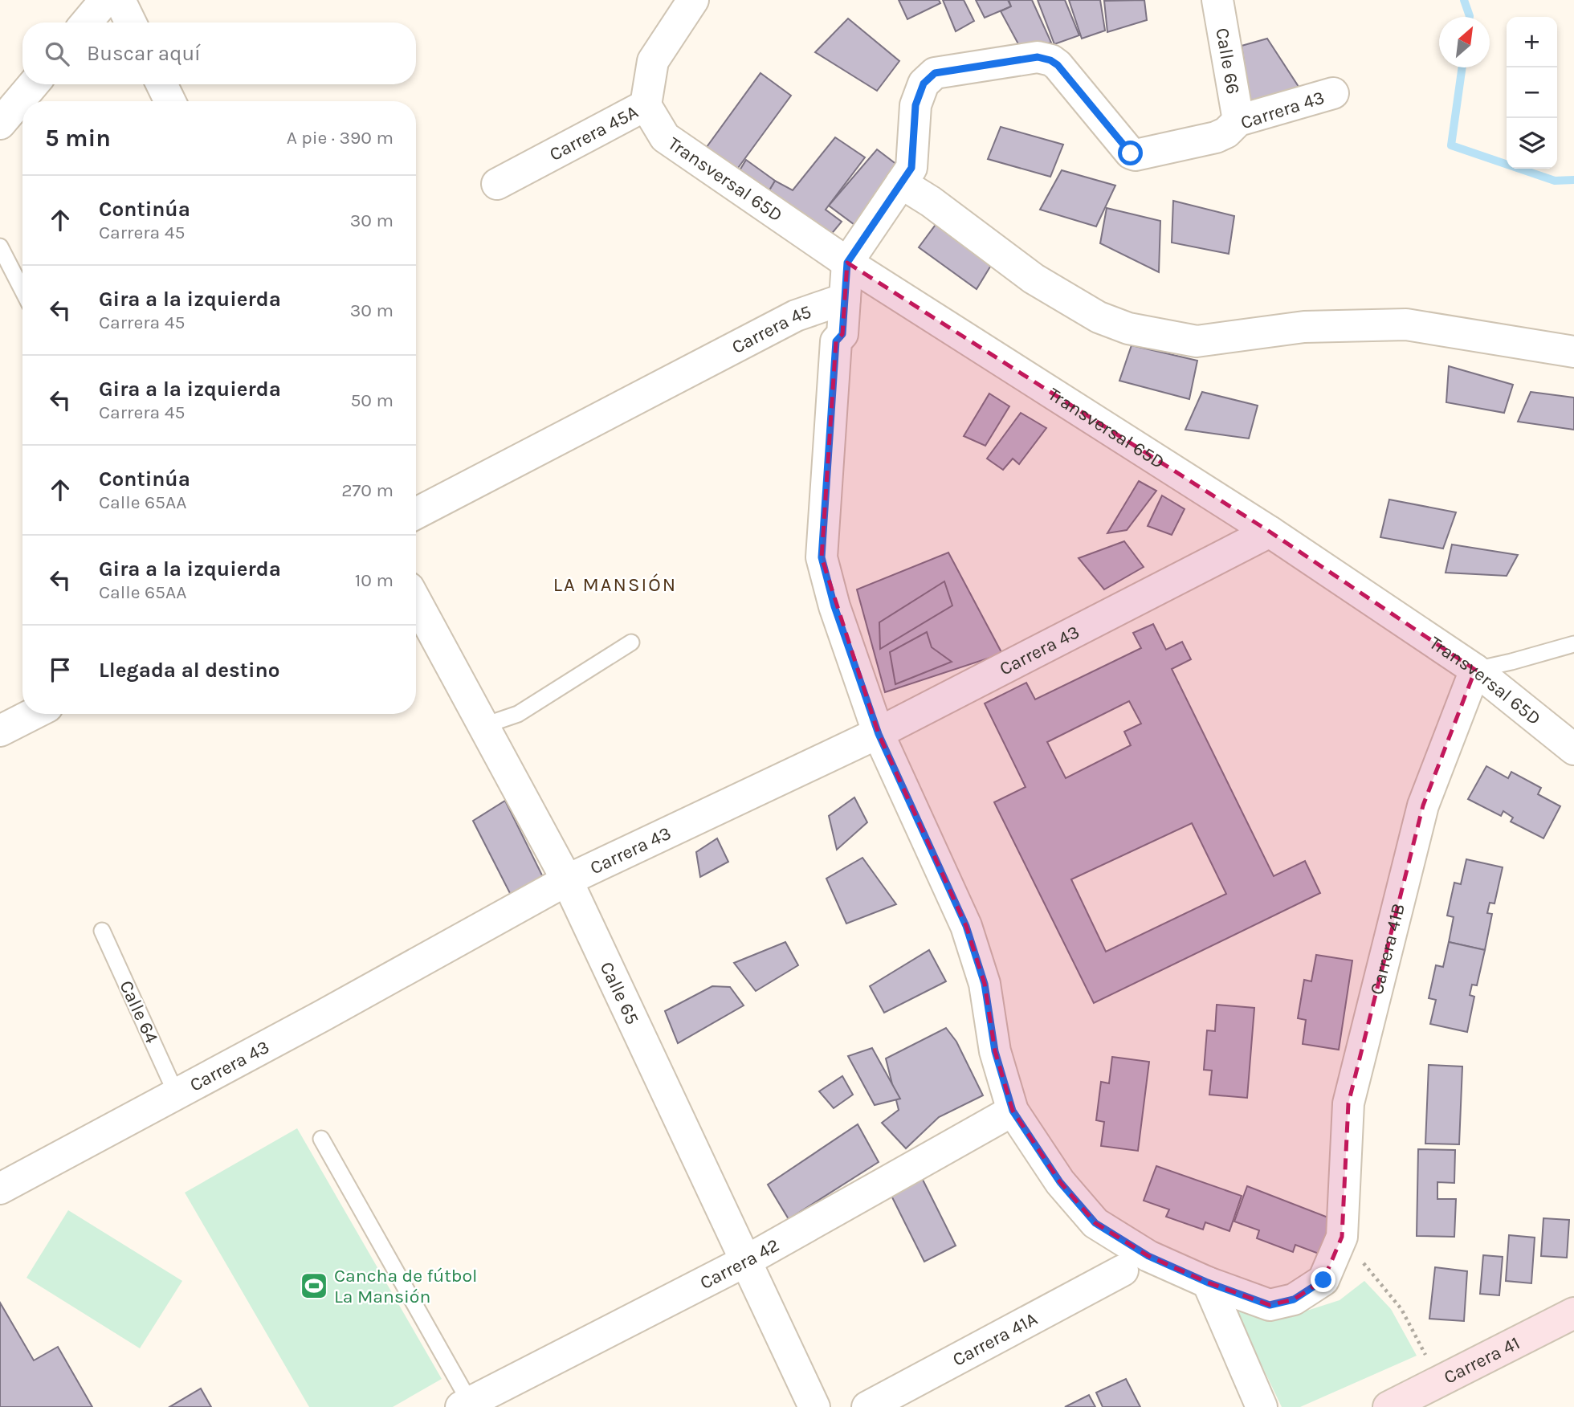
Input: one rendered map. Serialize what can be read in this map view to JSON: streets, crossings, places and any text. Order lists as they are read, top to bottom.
{
  "streets": {
    "street": [
      "Calle 66",
      "Carrera 43",
      "Carrera 45A",
      "Transversal 65D",
      "Carrera 45",
      "Carrera 41B",
      "Calle 65",
      "Carrera 42",
      "Carrera 41A",
      "Carrera 41"
    ],
    "lane": ["Calle 64"]
  },
  "crossings": [
    ["Calle 66", "Carrera 43"],
    ["Carrera 43", "Transversal 65D"],
    ["Carrera 43", "Calle 65"],
    ["Carrera 43", "Calle 64"],
    ["Carrera 45A", "Transversal 65D"],
    ["Transversal 65D", "Carrera 41B"],
    ["Calle 65", "Carrera 42"]
  ],
  "districts": ["LA MANSIÓN"],
  "places": {
    "sports": ["Cancha de fútbol La Mansión"]
  },
  "north": "top right",
  "page": {
    "map_buttons": ["+", "−"],
    "search": "Buscar aquí",
    "heading": ["5 min", "A pie · 390 m"],
    "list": [
      ["Continúa", "Carrera 45", "30 m"],
      ["Gira a la izquierda", "Carrera 45", "30 m"],
      ["Gira a la izquierda", "Carrera 45", "50 m"],
      ["Continúa", "Calle 65AA", "270 m"],
      ["Gira a la izquierda", "Calle 65AA", "10 m"],
      "Llegada al destino"
    ]
  }
}
